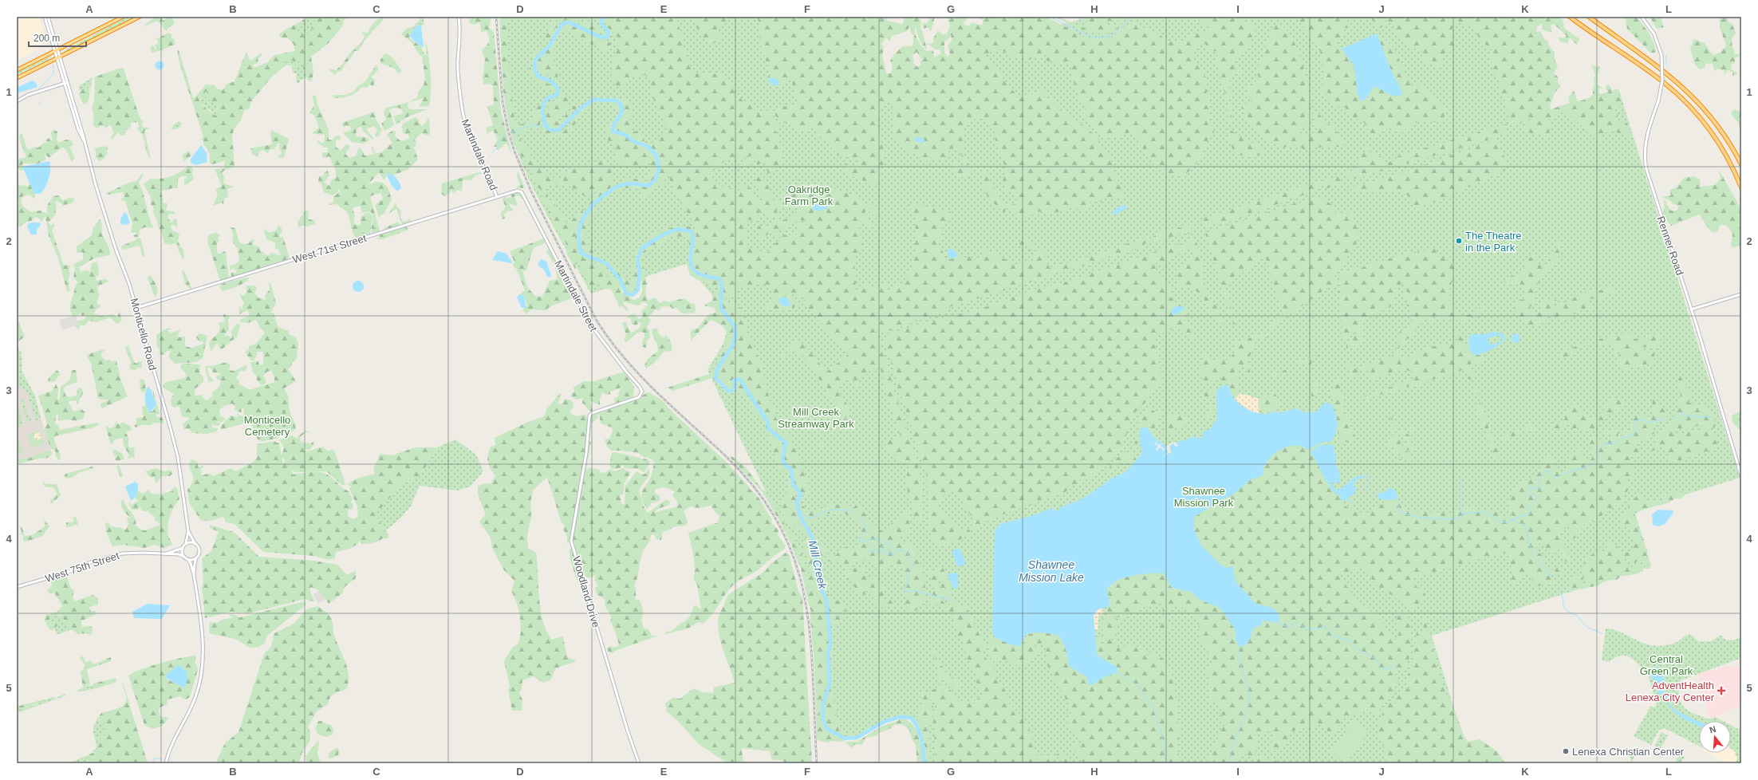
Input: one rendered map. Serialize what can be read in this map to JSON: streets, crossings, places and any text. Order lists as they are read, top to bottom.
{
  "streets": {
    "street": [
      "Martindale Road",
      "Renner Road",
      "West 71st Street",
      "Martindale Street",
      "Monticello Road",
      "West 75th Street",
      "Woodland Drive"
    ]
  },
  "crossings": [
    ["Martindale Road", "West 71st Street"],
    ["West 71st Street", "Martindale Street"],
    ["West 71st Street", "Monticello Road"],
    ["Martindale Street", "Woodland Drive"],
    ["Monticello Road", "West 75th Street"]
  ],
  "water": ["Mill Creek", "Shawnee Mission Lake"],
  "parks": [
    "Oakridge Farm Park",
    "Mill Creek Streamway Park",
    "Monticello Cemetery",
    "Shawnee Mission Park",
    "Central Green Park"
  ],
  "places": {
    "other": ["The Theatre in the Park", "Lenexa Christian Center"],
    "health": ["AdventHealth Lenexa City Center"]
  },
  "scale_bar": "200 m",
  "north": "top",
  "grid": {
    "columns": [
      "A",
      "B",
      "C",
      "D",
      "E",
      "F",
      "G",
      "H",
      "I",
      "J",
      "K",
      "L"
    ],
    "rows": [
      "1",
      "2",
      "3",
      "4",
      "5"
    ]
  }
}
